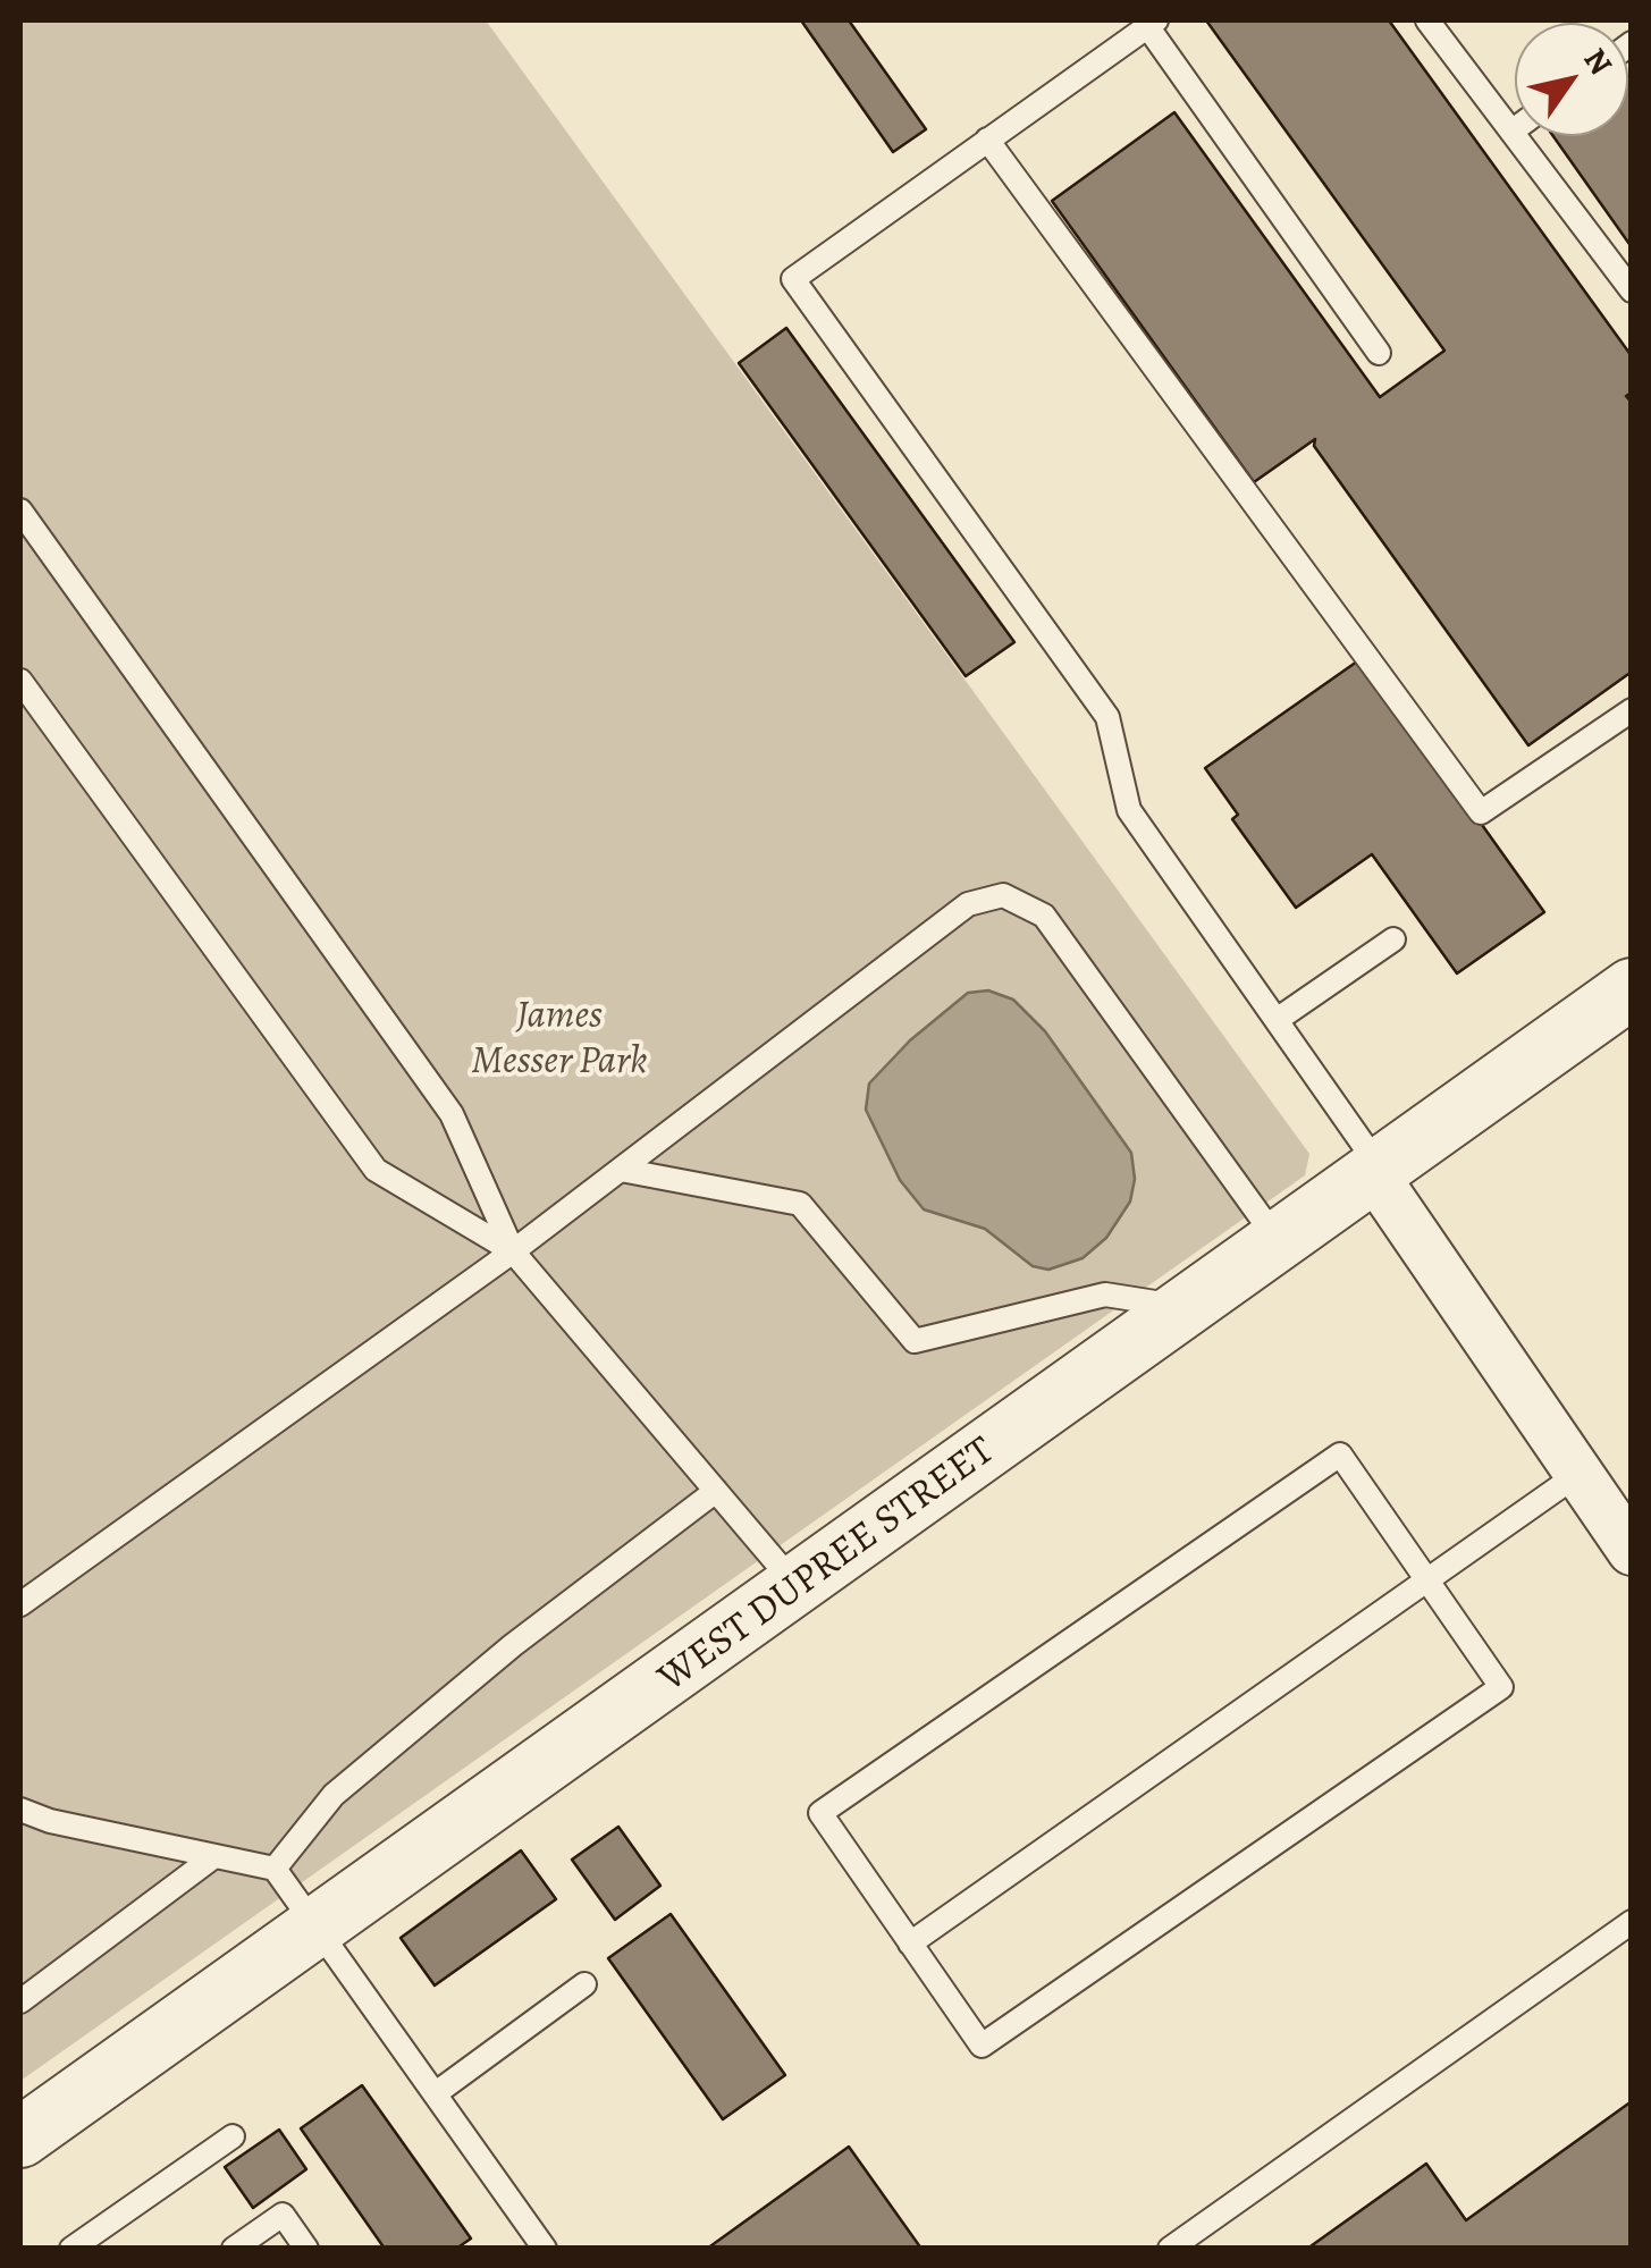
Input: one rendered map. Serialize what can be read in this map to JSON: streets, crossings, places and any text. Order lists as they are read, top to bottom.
{
  "streets": {
    "street": ["WEST DUPREE STREET"]
  },
  "parks": ["James Messer Park"],
  "north": "top right"
}
